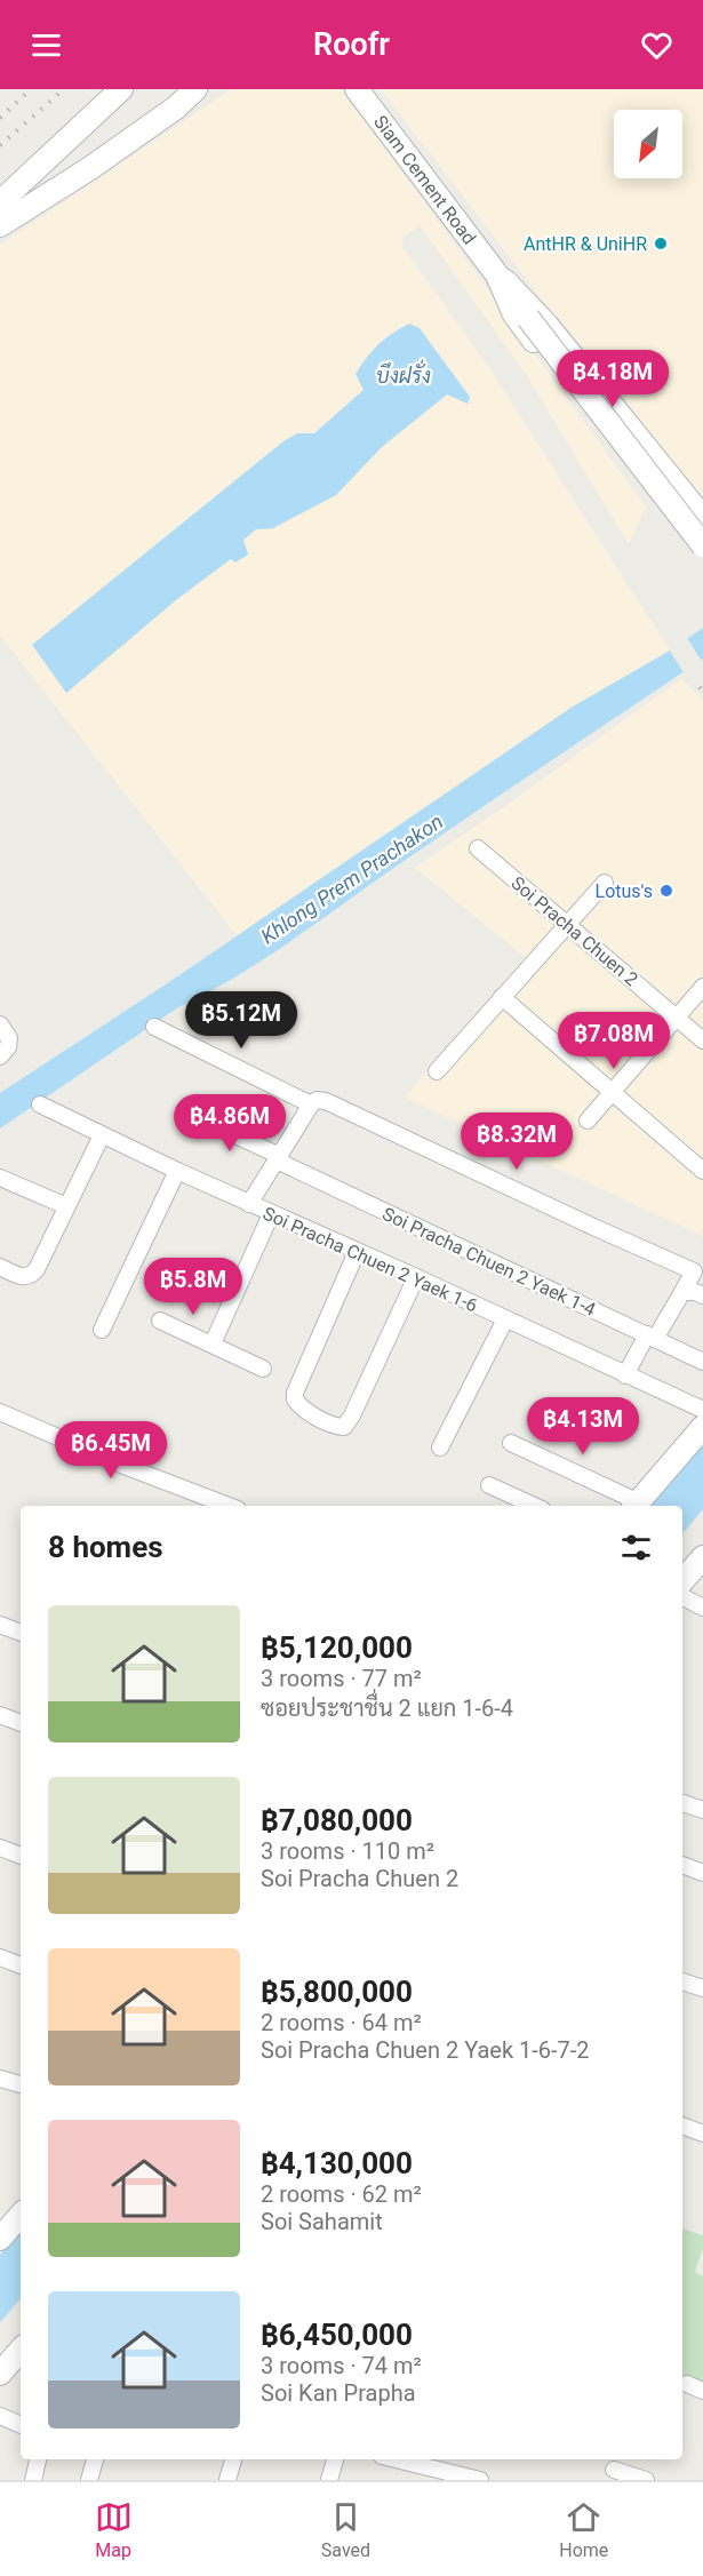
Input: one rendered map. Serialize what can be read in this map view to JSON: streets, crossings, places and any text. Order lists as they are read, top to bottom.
{
  "streets": {
    "street": [
      "Siam Cement Road",
      "Soi Pracha Chuen 2",
      "Soi Pracha Chuen 2 Yaek 1-6",
      "Soi Pracha Chuen 2 Yaek 1-4"
    ]
  },
  "water": ["บึงฝรั่ง", "Khlong Prem Prachakon"],
  "places": ["AntHR & UniHR", "Lotus's"],
  "north": "bottom left",
  "page": {
    "header": "Roofr",
    "price": [
      "฿4.18M",
      "฿5.12M",
      "฿7.08M",
      "฿4.86M",
      "฿8.32M",
      "฿5.8M",
      "฿4.13M",
      "฿6.45M"
    ],
    "heading": "8 homes",
    "list": [
      {
        "name": "฿5,120,000",
        "note": "3 rooms · 77 m² · ซอยประชาชื่น 2 แยก 1-6-4"
      },
      {
        "name": "฿7,080,000",
        "note": "3 rooms · 110 m² · Soi Pracha Chuen 2"
      },
      {
        "name": "฿5,800,000",
        "note": "2 rooms · 64 m² · Soi Pracha Chuen 2 Yaek 1-6-7-2"
      },
      {
        "name": "฿4,130,000",
        "note": "2 rooms · 62 m² · Soi Sahamit"
      },
      {
        "name": "฿6,450,000",
        "note": "3 rooms · 74 m² · Soi Kan Prapha"
      }
    ],
    "tabs": ["Map", "Saved", "Home"]
  }
}
